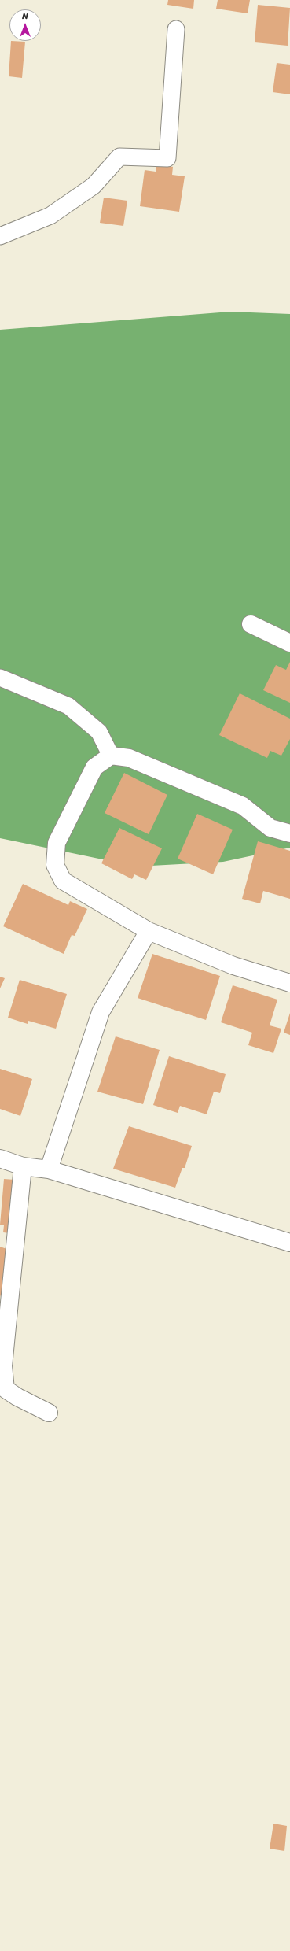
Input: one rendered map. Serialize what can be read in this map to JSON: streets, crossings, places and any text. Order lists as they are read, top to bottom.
{
  "north": "top"
}
